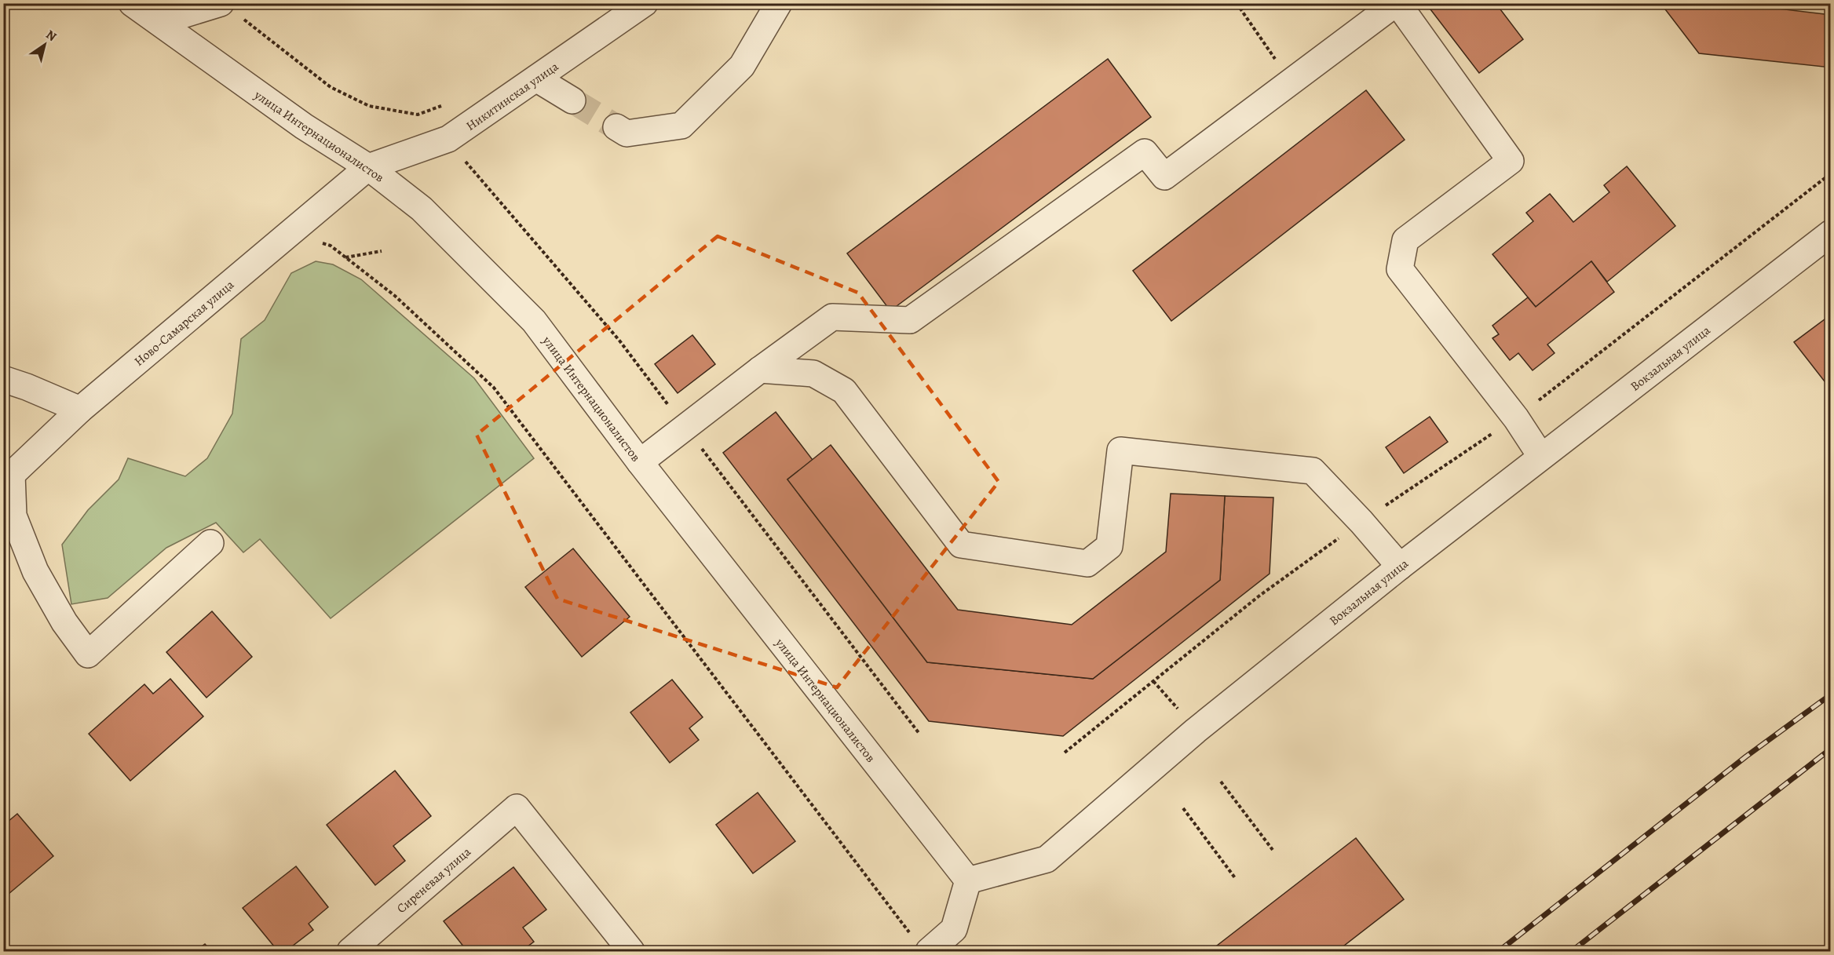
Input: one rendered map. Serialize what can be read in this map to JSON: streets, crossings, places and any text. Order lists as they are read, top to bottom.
{
  "streets": {
    "street": [
      "Никитинская улица",
      "улица Интернационалистов",
      "Ново-Самарская улица",
      "Вокзальная улица",
      "Сиреневая улица"
    ]
  },
  "crossings": [
    ["Никитинская улица", "улица Интернационалистов"],
    ["Никитинская улица", "Ново-Самарская улица"],
    ["улица Интернационалистов", "Ново-Самарская улица"],
    ["улица Интернационалистов", "Вокзальная улица"]
  ],
  "north": "top right"
}
